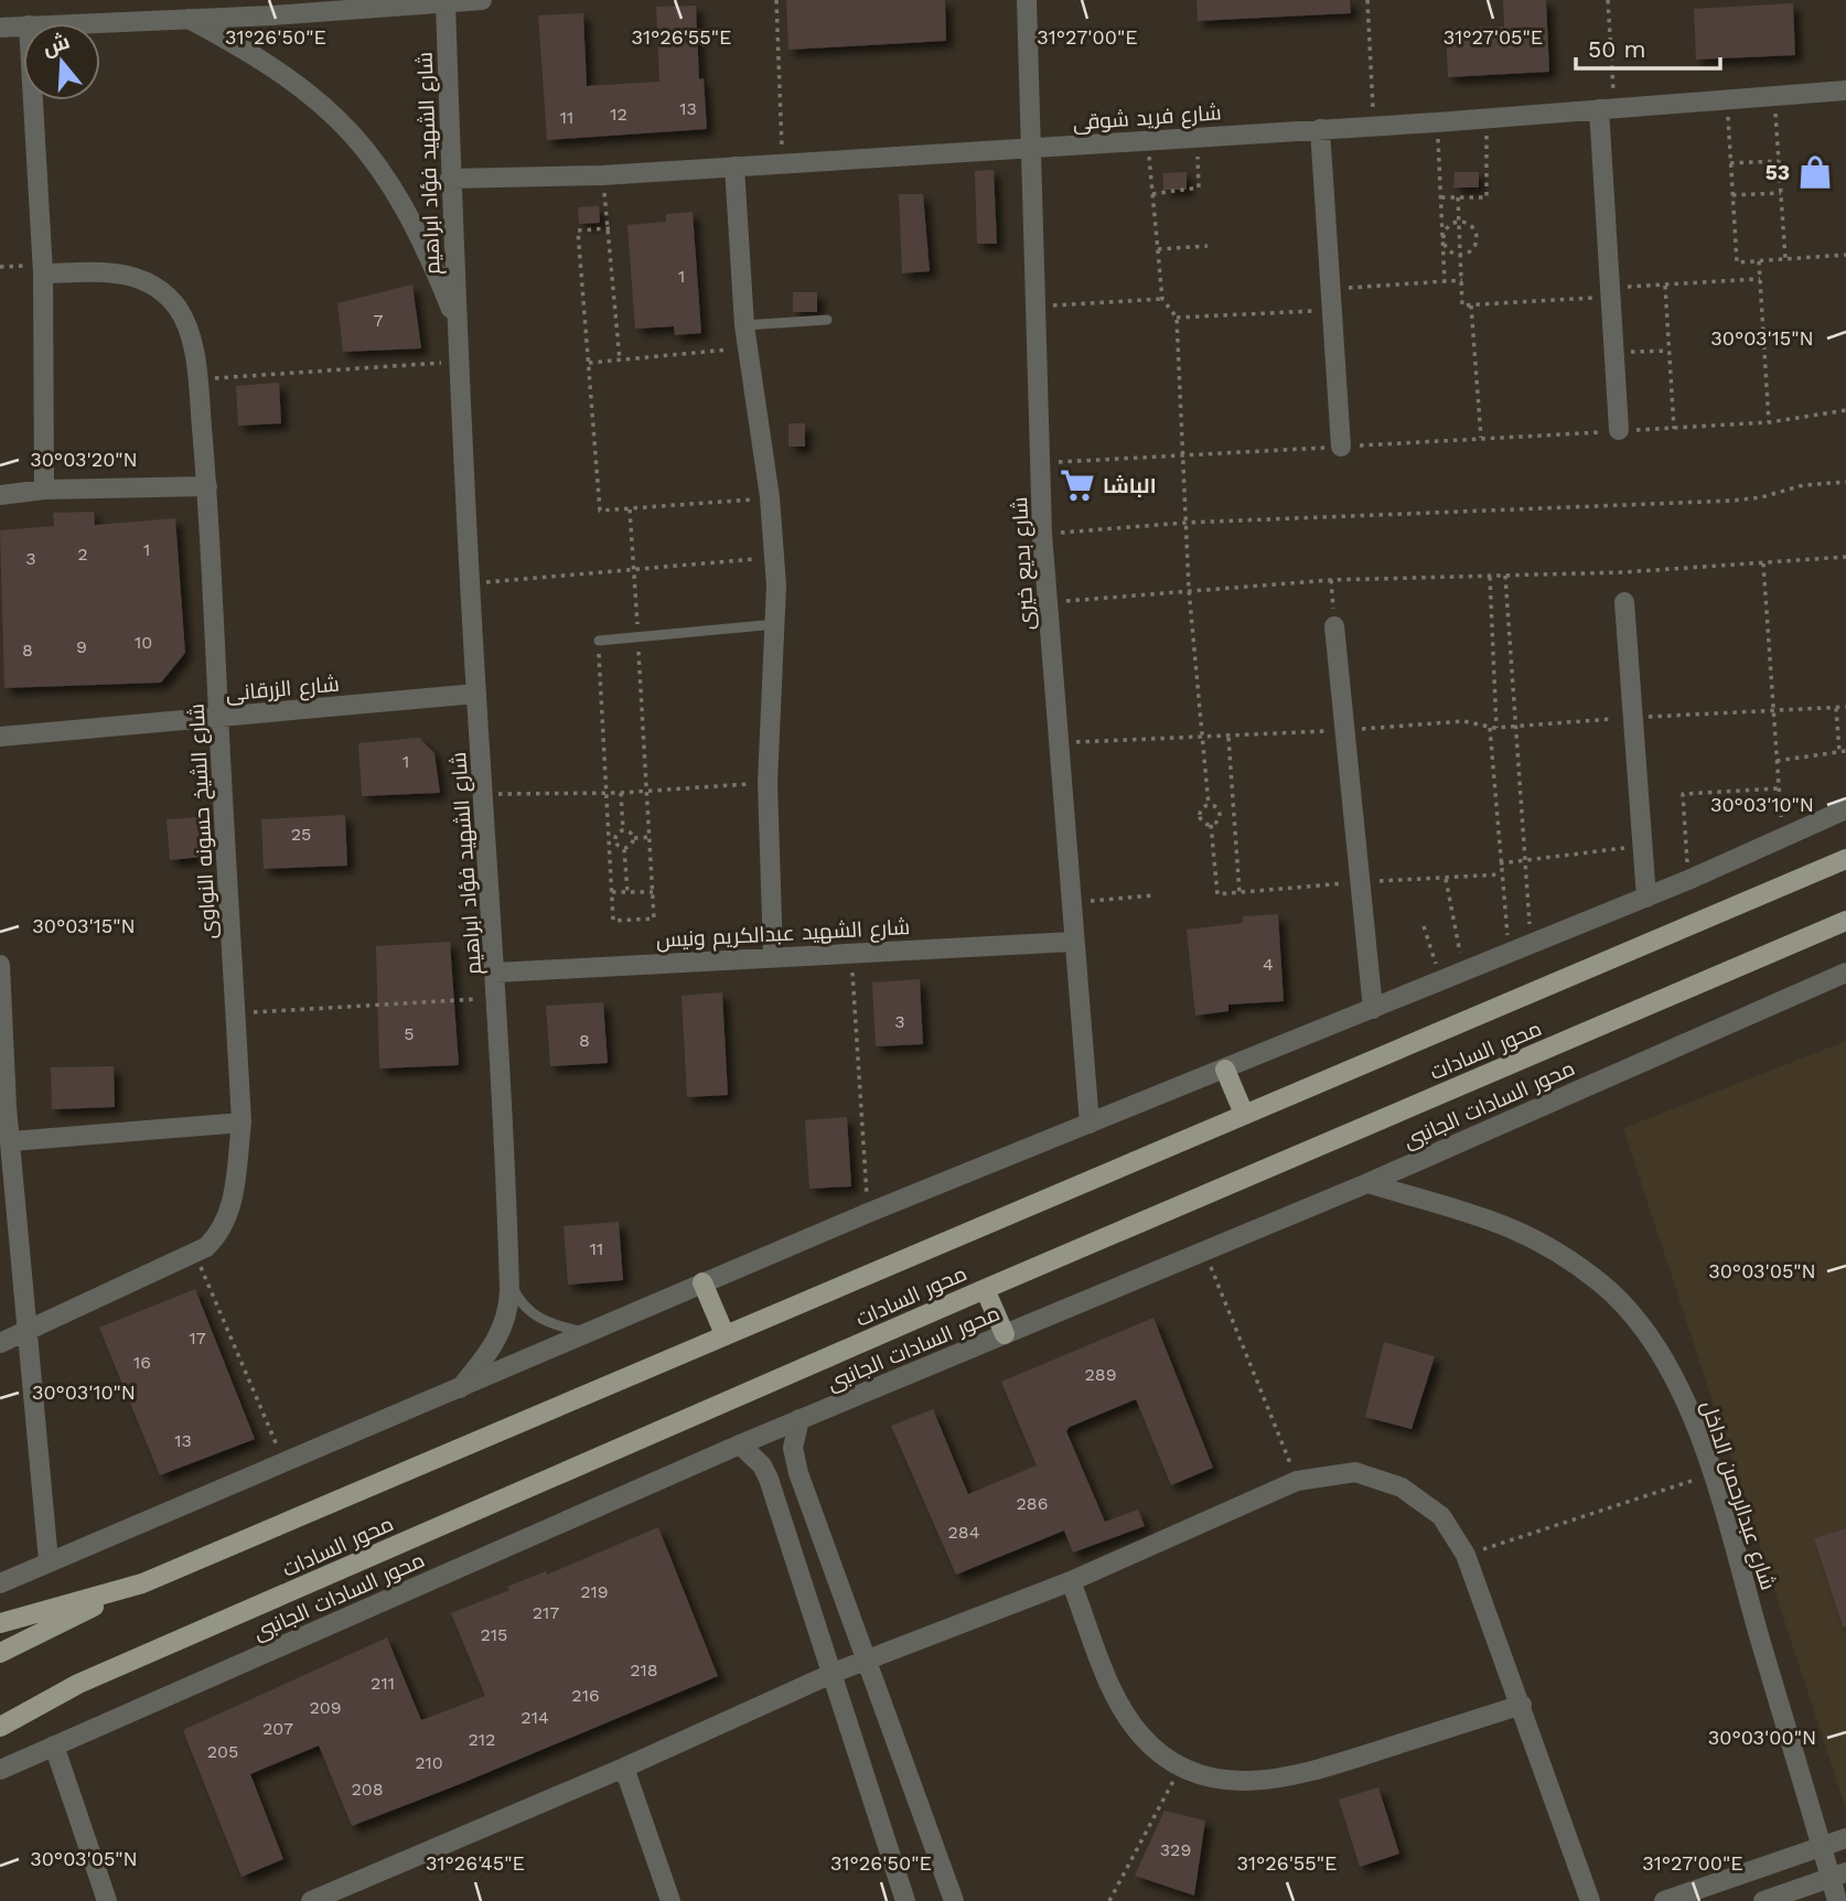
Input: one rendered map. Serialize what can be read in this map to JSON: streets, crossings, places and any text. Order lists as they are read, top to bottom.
{
  "streets": {
    "main road": ["محور السادات"],
    "street": [
      "شارع فريد شوقى",
      "شارع الشهيد فؤاد ابراهيم",
      "شارع بديع خيرى",
      "شارع الزرقانى",
      "شارع الشيخ حسونه النواوى",
      "شارع الشهيد عبدالكريم ونيس",
      "محور السادات الجانبى",
      "شارع عبدالرحمن الداخل"
    ]
  },
  "crossings": [
    ["شارع فريد شوقى", "شارع الشهيد فؤاد ابراهيم"],
    ["شارع فريد شوقى", "شارع بديع خيرى"],
    ["شارع الشهيد فؤاد ابراهيم", "شارع الزرقانى"],
    ["شارع الشهيد فؤاد ابراهيم", "شارع الشهيد عبدالكريم ونيس"],
    ["شارع بديع خيرى", "شارع الشهيد عبدالكريم ونيس"],
    ["شارع الزرقانى", "شارع الشيخ حسونه النواوى"],
    ["محور السادات الجانبى", "شارع عبدالرحمن الداخل"]
  ],
  "places": {
    "shop": ["53"],
    "supermarket": ["الباشا"]
  },
  "house_numbers": [
    "13",
    "12",
    "11",
    "1",
    "7",
    "1",
    "2",
    "3",
    "10",
    "9",
    "8",
    "1",
    "25",
    "4",
    "3",
    "5",
    "8",
    "11",
    "17",
    "16",
    "289",
    "13",
    "286",
    "284",
    "219",
    "217",
    "215",
    "218",
    "211",
    "216",
    "209",
    "214",
    "207",
    "212",
    "205",
    "210",
    "208",
    "329"
  ],
  "scale_bar": "50 m",
  "north": "top",
  "coordinates": [
    "31°26'50\"E",
    "31°26'55\"E",
    "31°27'00\"E",
    "31°27'05\"E",
    "30°03'15\"N",
    "30°03'20\"N",
    "30°03'10\"N",
    "30°03'05\"N",
    "30°03'00\"N",
    "31°26'45\"E"
  ]
}
